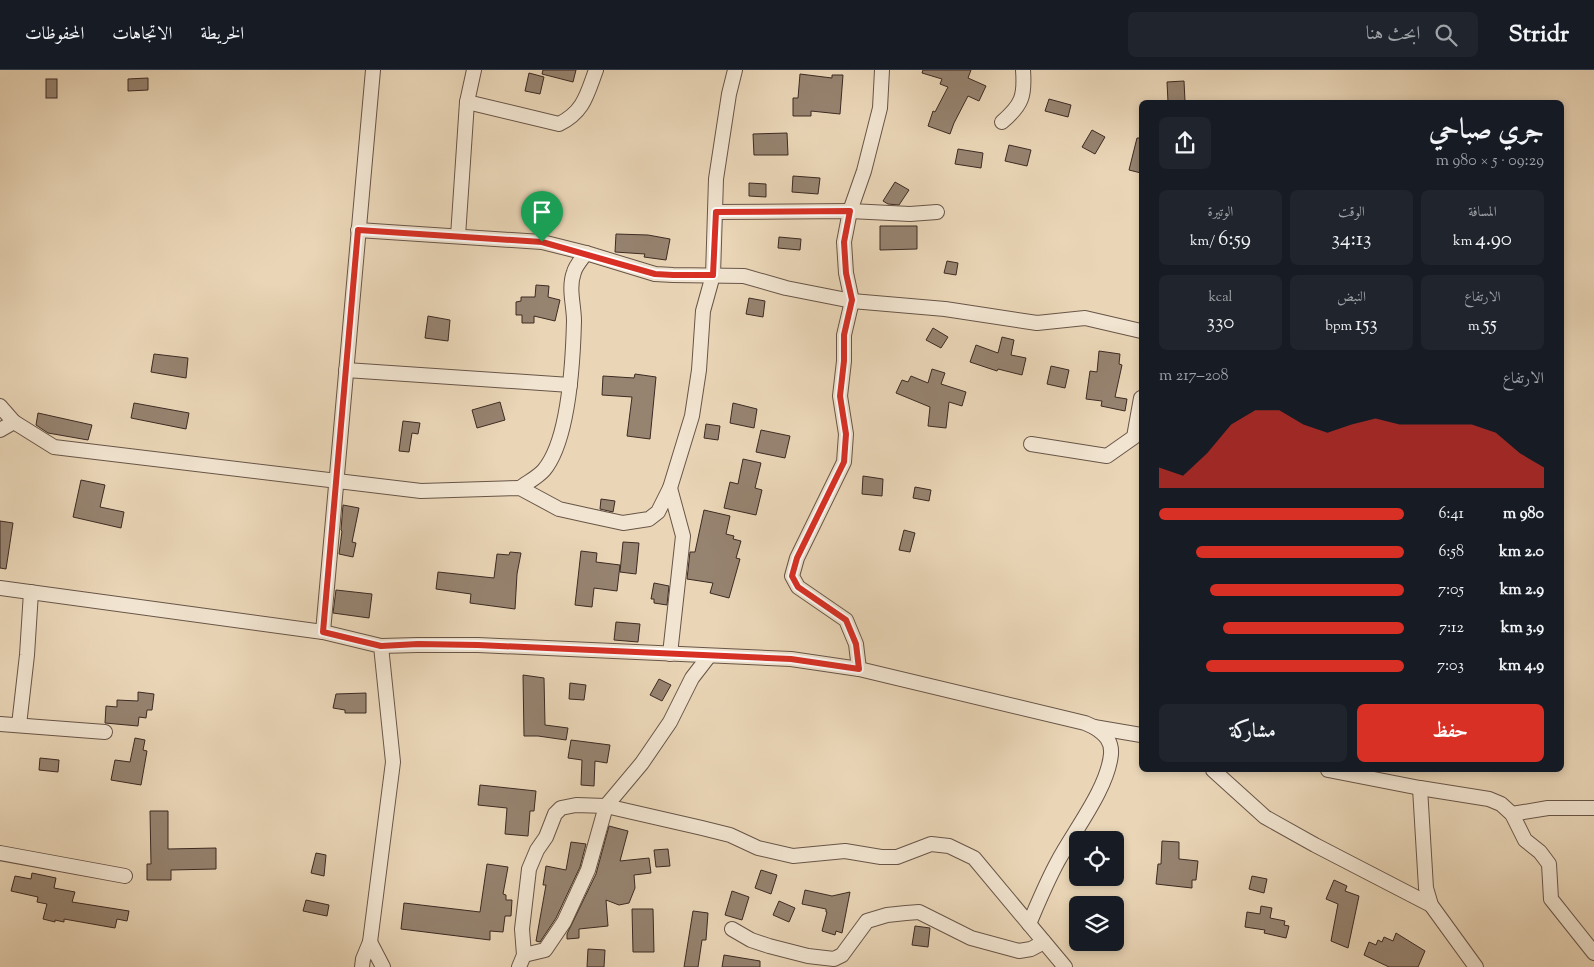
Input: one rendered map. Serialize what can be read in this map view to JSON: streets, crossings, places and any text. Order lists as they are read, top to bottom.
{
  "page": {
    "header": "Stridr",
    "search": "ابحث هنا",
    "nav": ["الخريطة", "الاتجاهات", "المحفوظات"],
    "heading": ["جري صباحي", "09:29 · 5 × 980 m"],
    "stats": [
      ["المسافة", "4.90 km"],
      ["الوقت", "34:13"],
      ["الوتيرة", "6:59 /km"],
      ["الارتفاع", "55 m"],
      ["النبض", "153 bpm"],
      ["kcal", "330"]
    ],
    "chart": ["الارتفاع", "208–217 m"],
    "list": [
      {
        "name": "980 m",
        "note": "6:41"
      },
      {
        "name": "2.0 km",
        "note": "6:58"
      },
      {
        "name": "2.9 km",
        "note": "7:05"
      },
      {
        "name": "3.9 km",
        "note": "7:12"
      },
      {
        "name": "4.9 km",
        "note": "7:03"
      }
    ],
    "buttons": ["حفظ", "مشاركة"]
  }
}
